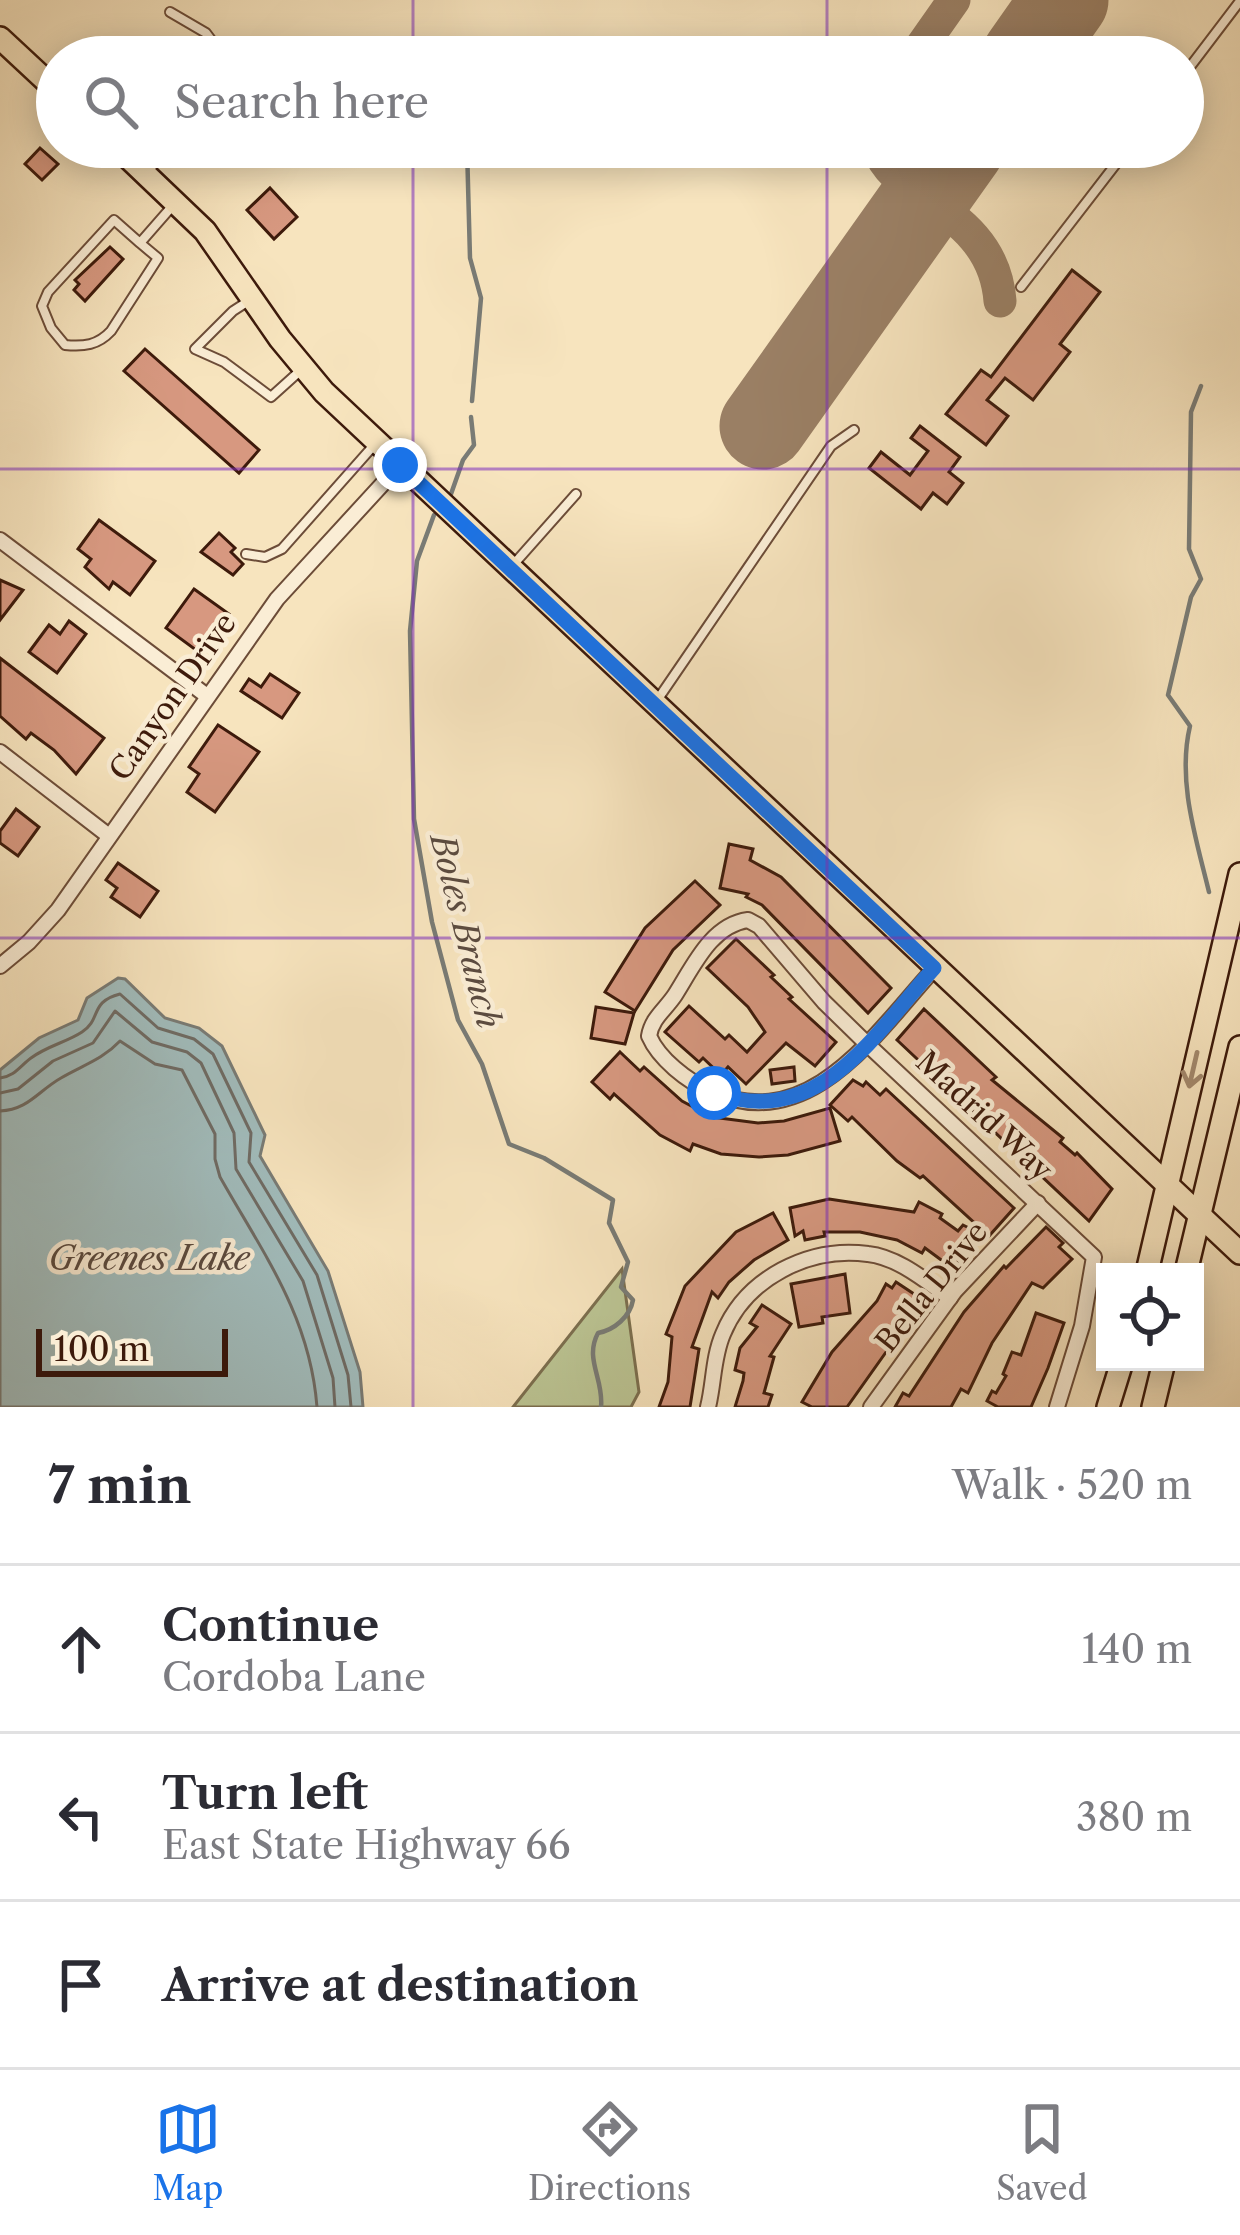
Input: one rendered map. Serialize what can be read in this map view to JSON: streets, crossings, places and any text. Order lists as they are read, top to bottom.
{
  "streets": {
    "street": ["Canyon Drive", "Madrid Way", "Bella Drive"]
  },
  "crossings": [
    ["Madrid Way", "Bella Drive"]
  ],
  "water": ["Boles Branch", "Greenes Lake"],
  "scale_bar": "100 m",
  "page": {
    "search": "Search here",
    "scale": "100 m",
    "heading": ["7 min", "Walk · 520 m"],
    "list": [
      ["Continue", "Cordoba Lane", "140 m"],
      ["Turn left", "East State Highway 66", "380 m"],
      "Arrive at destination"
    ],
    "nav": ["Map", "Directions", "Saved"]
  }
}
